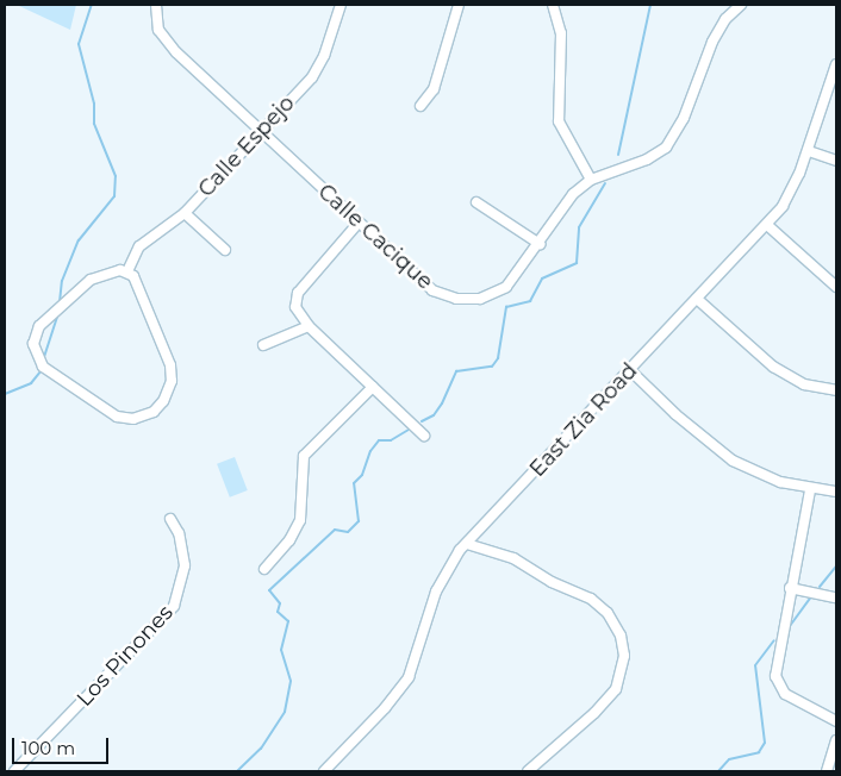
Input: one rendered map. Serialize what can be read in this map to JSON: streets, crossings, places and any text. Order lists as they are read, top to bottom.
{
  "streets": {
    "street": [
      "Calle Espejo",
      "Calle Cacique",
      "East Zia Road",
      "Los Pinones"
    ]
  },
  "crossings": [
    ["Calle Espejo", "Calle Cacique"]
  ],
  "scale_bar": "100 m"
}
